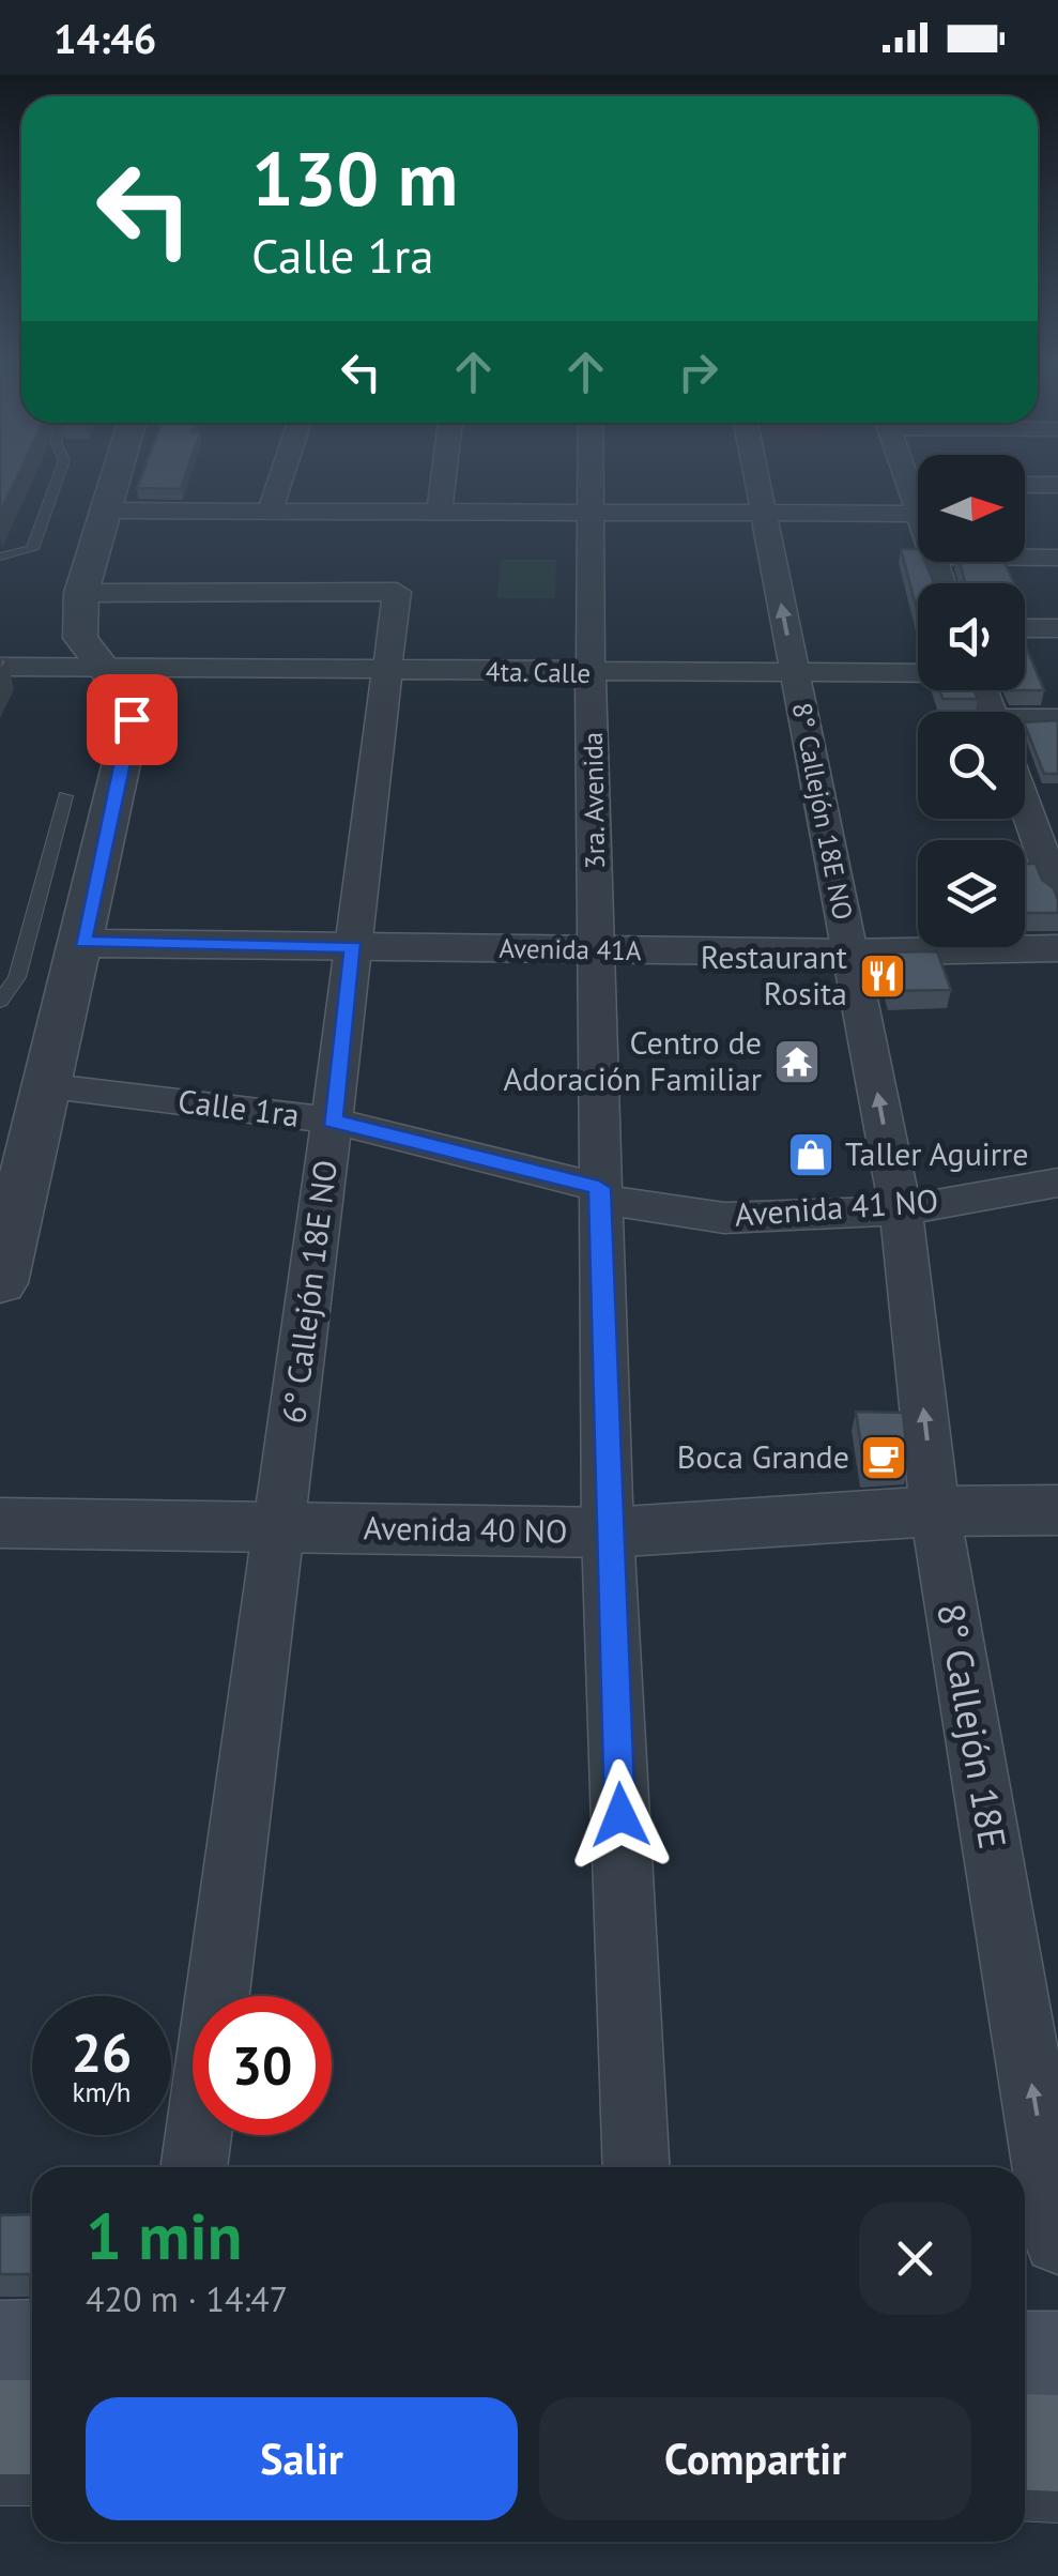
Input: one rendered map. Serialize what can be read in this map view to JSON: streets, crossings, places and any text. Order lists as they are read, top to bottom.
{
  "streets": {
    "street": [
      "4ta. Calle",
      "3ra. Avenida",
      "8° Callejón 18E NO",
      "Avenida 41A",
      "Calle 1ra",
      "Avenida 41 NO",
      "6° Callejón 18E NO",
      "Avenida 40 NO",
      "8° Callejón 18E"
    ]
  },
  "crossings": [
    ["4ta. Calle", "3ra. Avenida"],
    ["4ta. Calle", "8° Callejón 18E NO"],
    ["4ta. Calle", "6° Callejón 18E NO"],
    ["3ra. Avenida", "Avenida 41A"],
    ["3ra. Avenida", "Calle 1ra"],
    ["3ra. Avenida", "Avenida 41 NO"],
    ["3ra. Avenida", "Avenida 40 NO"],
    ["8° Callejón 18E NO", "Avenida 41A"],
    ["8° Callejón 18E NO", "Avenida 41 NO"],
    ["8° Callejón 18E NO", "8° Callejón 18E"],
    ["Avenida 41A", "6° Callejón 18E NO"],
    ["Calle 1ra", "Avenida 41 NO"],
    ["Calle 1ra", "6° Callejón 18E NO"],
    ["Avenida 41 NO", "8° Callejón 18E"],
    ["6° Callejón 18E NO", "Avenida 40 NO"],
    ["Avenida 40 NO", "8° Callejón 18E"]
  ],
  "one_way": ["8° Callejón 18E NO", "8° Callejón 18E"],
  "places": {
    "restaurant": ["Restaurant Rosita"],
    "temple": ["Centro de Adoración Familiar"],
    "shop": ["Taller Aguirre"],
    "cafe": ["Boca Grande"]
  },
  "north": "right",
  "page": {
    "status": "14:46",
    "turn": ["130 m", "Calle 1ra"],
    "speed": "26 km/h",
    "limit": "30",
    "heading": ["1 min", "420 m · 14:47"],
    "buttons": ["Salir", "Compartir"]
  }
}
